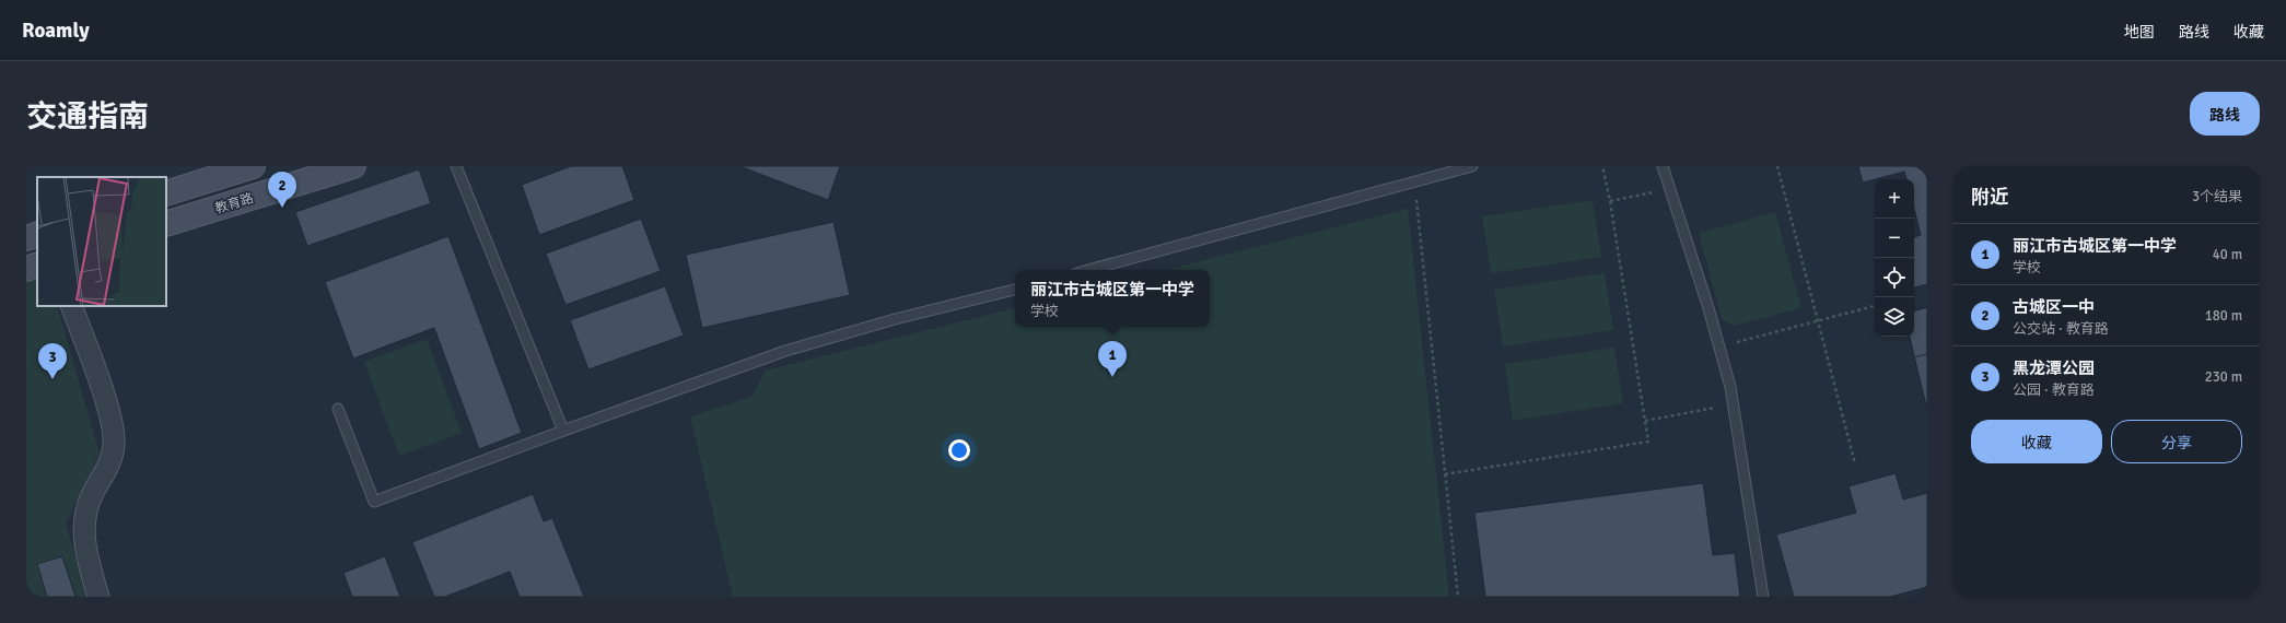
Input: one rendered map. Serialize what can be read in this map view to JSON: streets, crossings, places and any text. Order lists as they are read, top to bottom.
{
  "streets": {
    "street": ["教育路"]
  },
  "page": {
    "header": "Roamly",
    "nav": ["地图", "路线", "收藏"],
    "title": "交通指南",
    "buttons": [
      "路线",
      ["收藏", "分享"]
    ],
    "heading": ["附近", "3个结果"],
    "pins": ["2", "1", "3"],
    "map_buttons": ["+", "−"],
    "list": [
      {
        "mark": "1",
        "name": "丽江市古城区第一中学",
        "note": "学校",
        "value": "40 m"
      },
      {
        "mark": "2",
        "name": "古城区一中",
        "note": "公交站 · 教育路",
        "value": "180 m"
      },
      {
        "mark": "3",
        "name": "黑龙潭公园",
        "note": "公园 · 教育路",
        "value": "230 m"
      }
    ],
    "popup": ["丽江市古城区第一中学", "学校"]
  }
}
